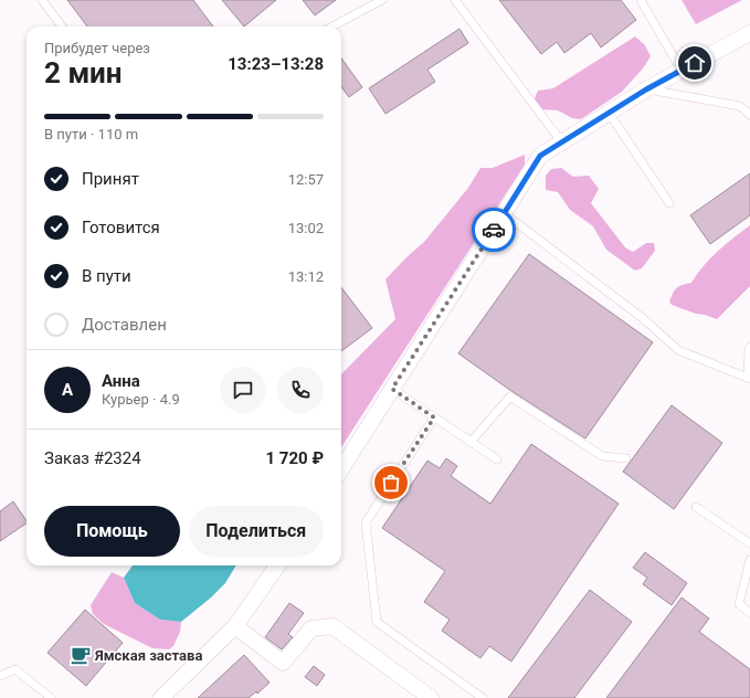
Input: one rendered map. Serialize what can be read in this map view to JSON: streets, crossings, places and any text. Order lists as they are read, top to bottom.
{
  "places": {
    "cafe": ["Ямская застава"]
  },
  "page": {
    "heading": ["2 мин", "Прибудет через", "13:23–13:28"],
    "panel": [
      "Анна",
      "Курьер · 4.9",
      "Заказ #2324",
      "1 720 ₽"
    ],
    "bar": "В пути · 110 m",
    "list": [
      ["Принят", "12:57"],
      ["Готовится", "13:02"],
      ["В пути", "13:12"],
      "Доставлен"
    ],
    "round": "А",
    "buttons": ["Помощь", "Поделиться"]
  }
}
